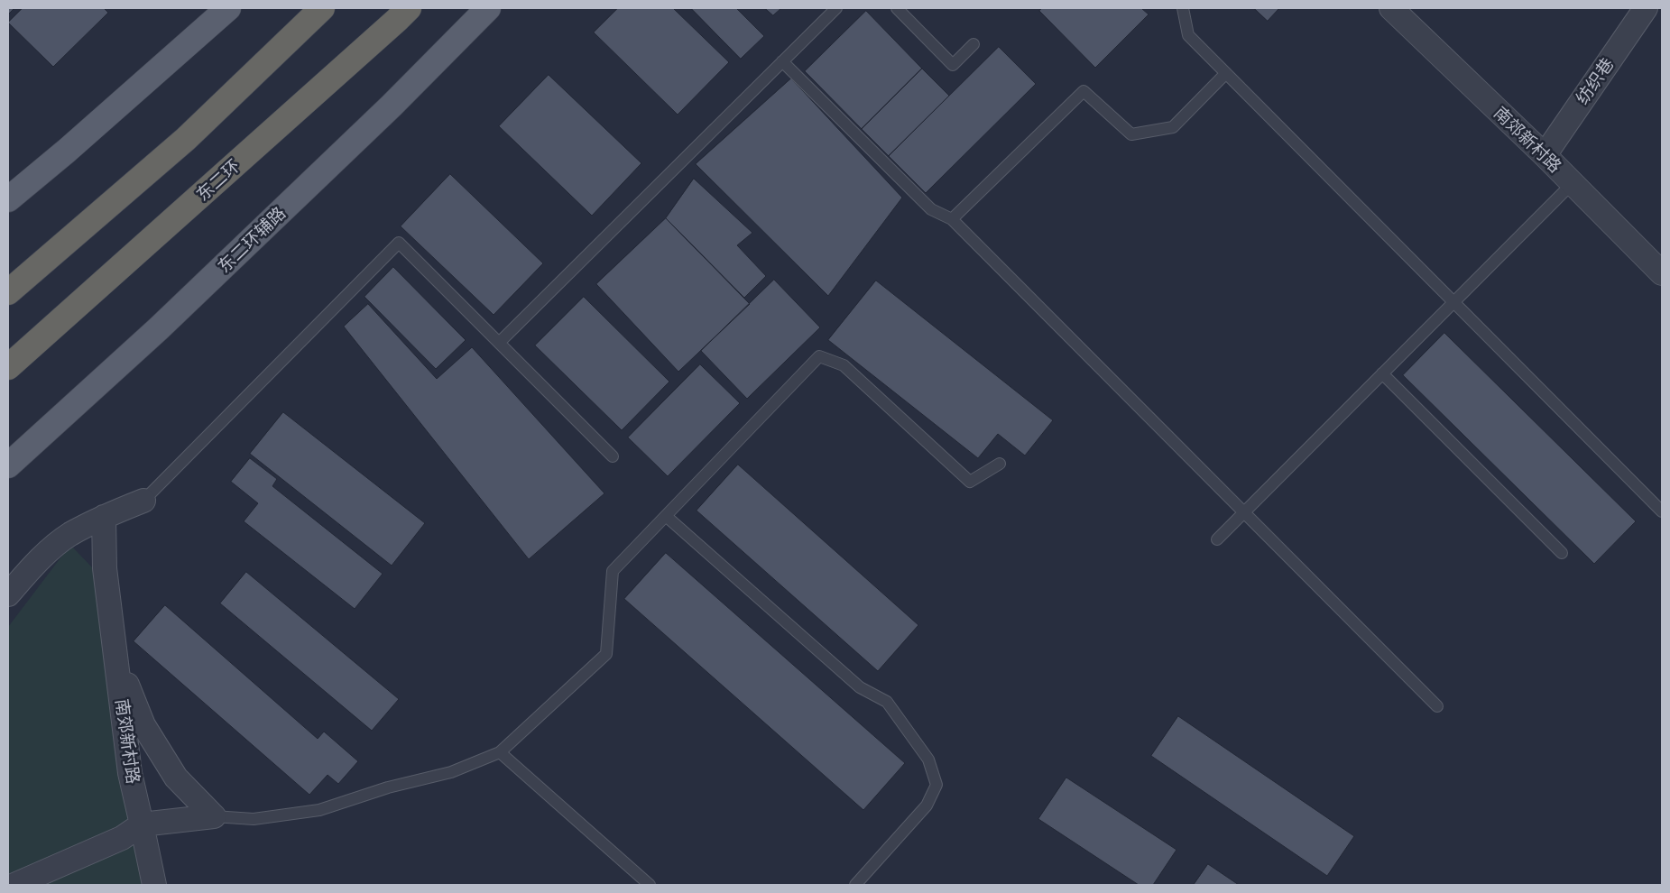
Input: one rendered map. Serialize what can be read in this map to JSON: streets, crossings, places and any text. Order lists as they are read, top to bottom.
{
  "streets": {
    "highway": ["东二环"],
    "main road": ["东二环辅路"],
    "street": ["纺织巷", "南郊新村路"]
  },
  "crossings": [
    ["纺织巷", "南郊新村路"]
  ]
}
